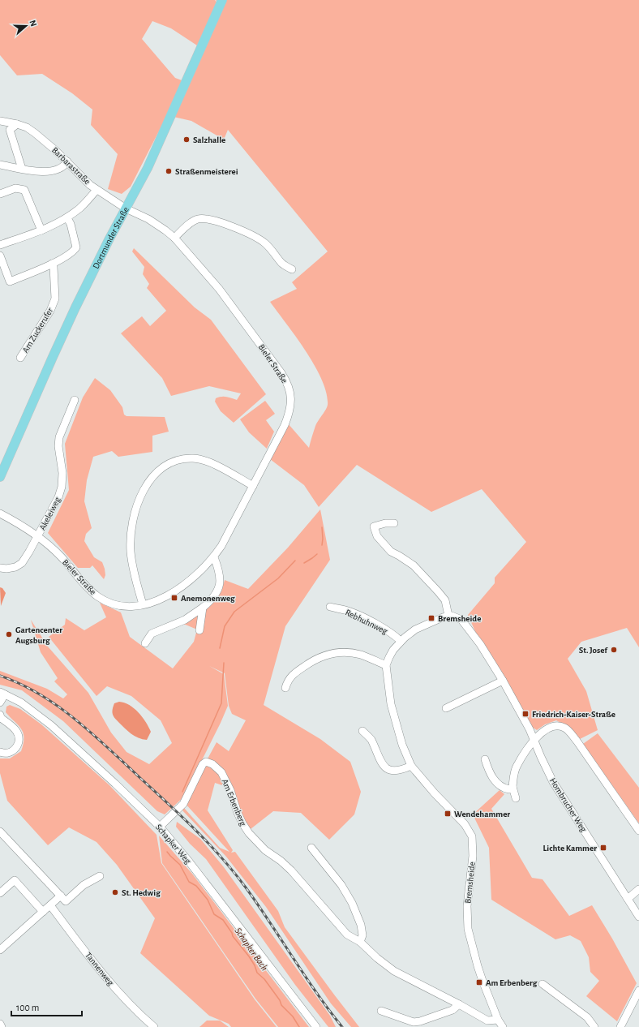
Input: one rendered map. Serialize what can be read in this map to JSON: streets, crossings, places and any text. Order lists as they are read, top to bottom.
{
  "streets": {
    "main road": ["Dortmunder Straße"],
    "street": [
      "Barbarastraße",
      "Am Zuckerufer",
      "Bieler Straße",
      "Akeleiweg",
      "Rebhuhnweg",
      "Am Erbenberg",
      "Hombrucher Weg",
      "Schapker Weg",
      "Bremsheide",
      "Tannenweg"
    ]
  },
  "crossings": [
    ["Barbarastraße", "Dortmunder Straße"],
    ["Barbarastraße", "Bieler Straße"],
    ["Dortmunder Straße", "Bieler Straße"],
    ["Bieler Straße", "Akeleiweg"],
    ["Am Erbenberg", "Schapker Weg"],
    ["Am Erbenberg", "Bremsheide"]
  ],
  "water": ["Schapker Bach"],
  "places": {
    "other": [
      "Salzhalle",
      "Straßenmeisterei",
      "Gartencenter Augsburg",
      "St. Josef",
      "St. Hedwig"
    ],
    "transit": [
      "Anemonenweg",
      "Bremsheide",
      "Friedrich-Kaiser-Straße",
      "Wendehammer",
      "Lichte Kammer",
      "Am Erbenberg"
    ]
  },
  "scale_bar": "100 m",
  "north": "right"
}
